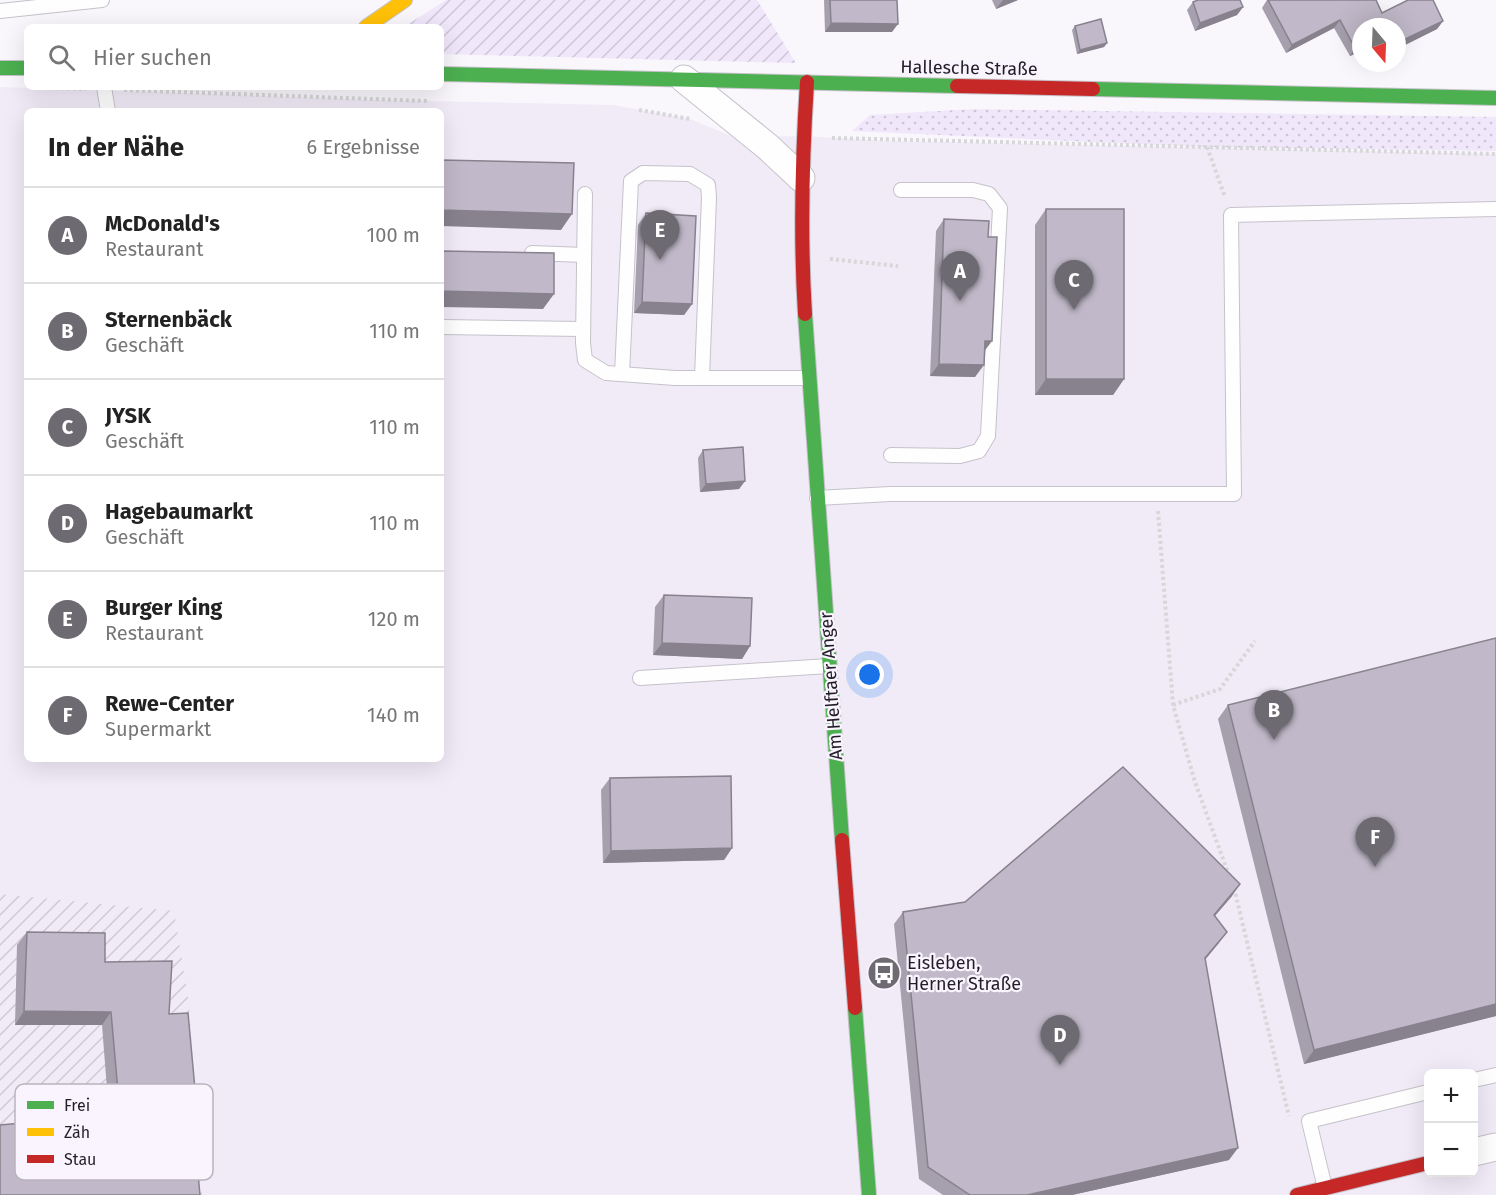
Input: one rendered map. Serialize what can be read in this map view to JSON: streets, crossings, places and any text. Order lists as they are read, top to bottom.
{
  "streets": {
    "street": ["Hallesche Straße", "Am Helftaer Anger"]
  },
  "crossings": [
    ["Hallesche Straße", "Am Helftaer Anger"]
  ],
  "places": {
    "bus stop": ["Eisleben, Herner Straße"]
  },
  "legend": ["Frei", "Zäh", "Stau"],
  "north": "bottom",
  "page": {
    "search": "Hier suchen",
    "heading": ["In der Nähe", "6 Ergebnisse"],
    "list": [
      {
        "mark": "A",
        "name": "McDonald's",
        "note": "Restaurant",
        "value": "100 m"
      },
      {
        "mark": "B",
        "name": "Sternenbäck",
        "note": "Geschäft",
        "value": "110 m"
      },
      {
        "mark": "C",
        "name": "JYSK",
        "note": "Geschäft",
        "value": "110 m"
      },
      {
        "mark": "D",
        "name": "Hagebaumarkt",
        "note": "Geschäft",
        "value": "110 m"
      },
      {
        "mark": "E",
        "name": "Burger King",
        "note": "Restaurant",
        "value": "120 m"
      },
      {
        "mark": "F",
        "name": "Rewe-Center",
        "note": "Supermarkt",
        "value": "140 m"
      }
    ],
    "pins": [
      "E",
      "A",
      "C",
      "B",
      "F",
      "D"
    ],
    "map_buttons": ["+", "−"]
  }
}
